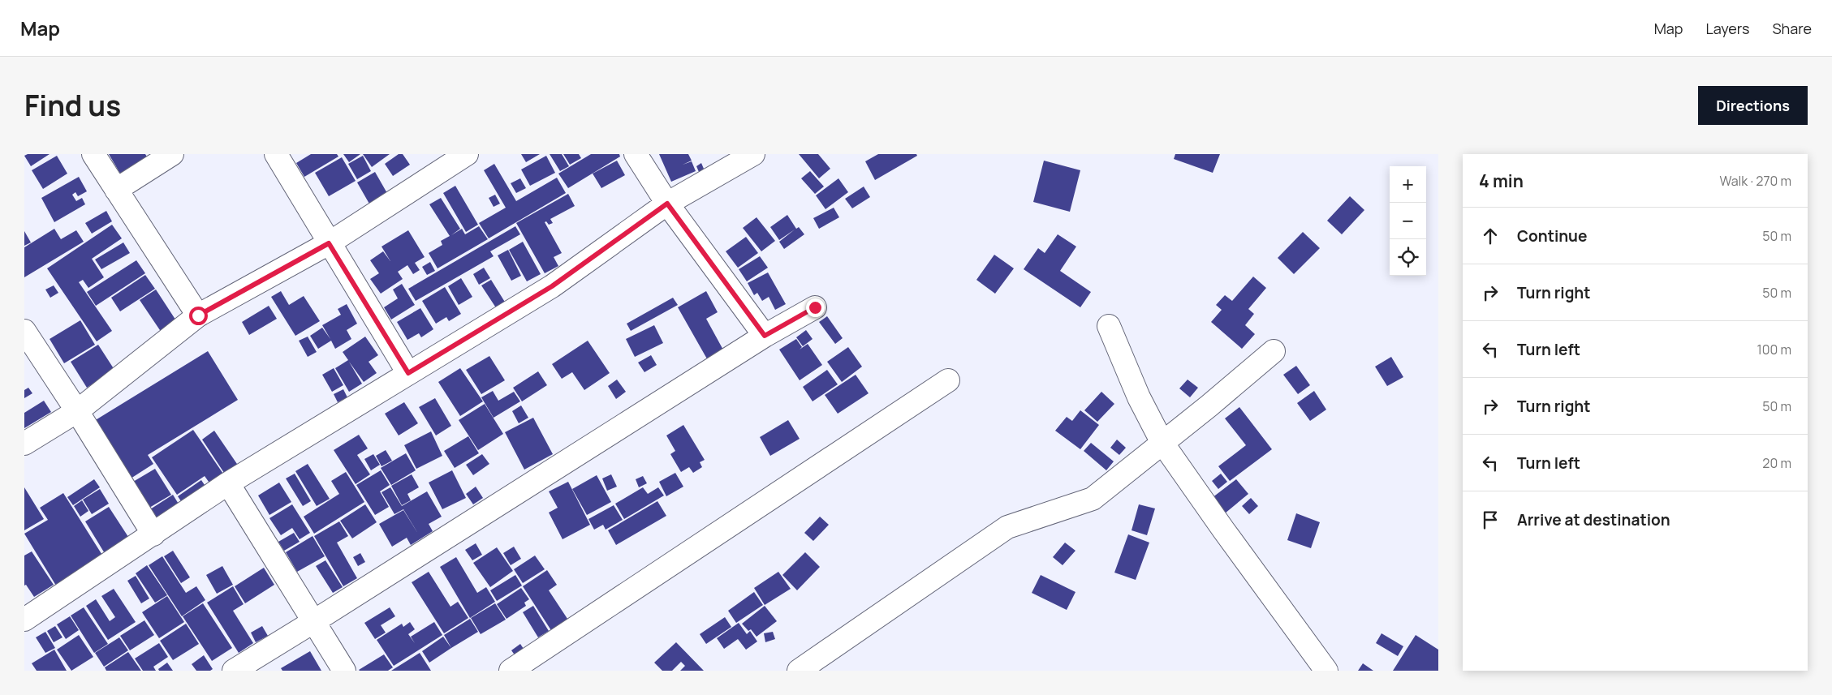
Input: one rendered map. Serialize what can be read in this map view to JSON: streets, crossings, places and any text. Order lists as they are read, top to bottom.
{
  "page": {
    "header": "Map",
    "nav": ["Map", "Layers", "Share"],
    "title": "Find us",
    "buttons": "Directions",
    "heading": ["4 min", "Walk · 270 m"],
    "map_buttons": ["+", "−"],
    "list": [
      ["Continue", "50 m"],
      ["Turn right", "50 m"],
      ["Turn left", "100 m"],
      ["Turn right", "50 m"],
      ["Turn left", "20 m"],
      "Arrive at destination"
    ]
  }
}
